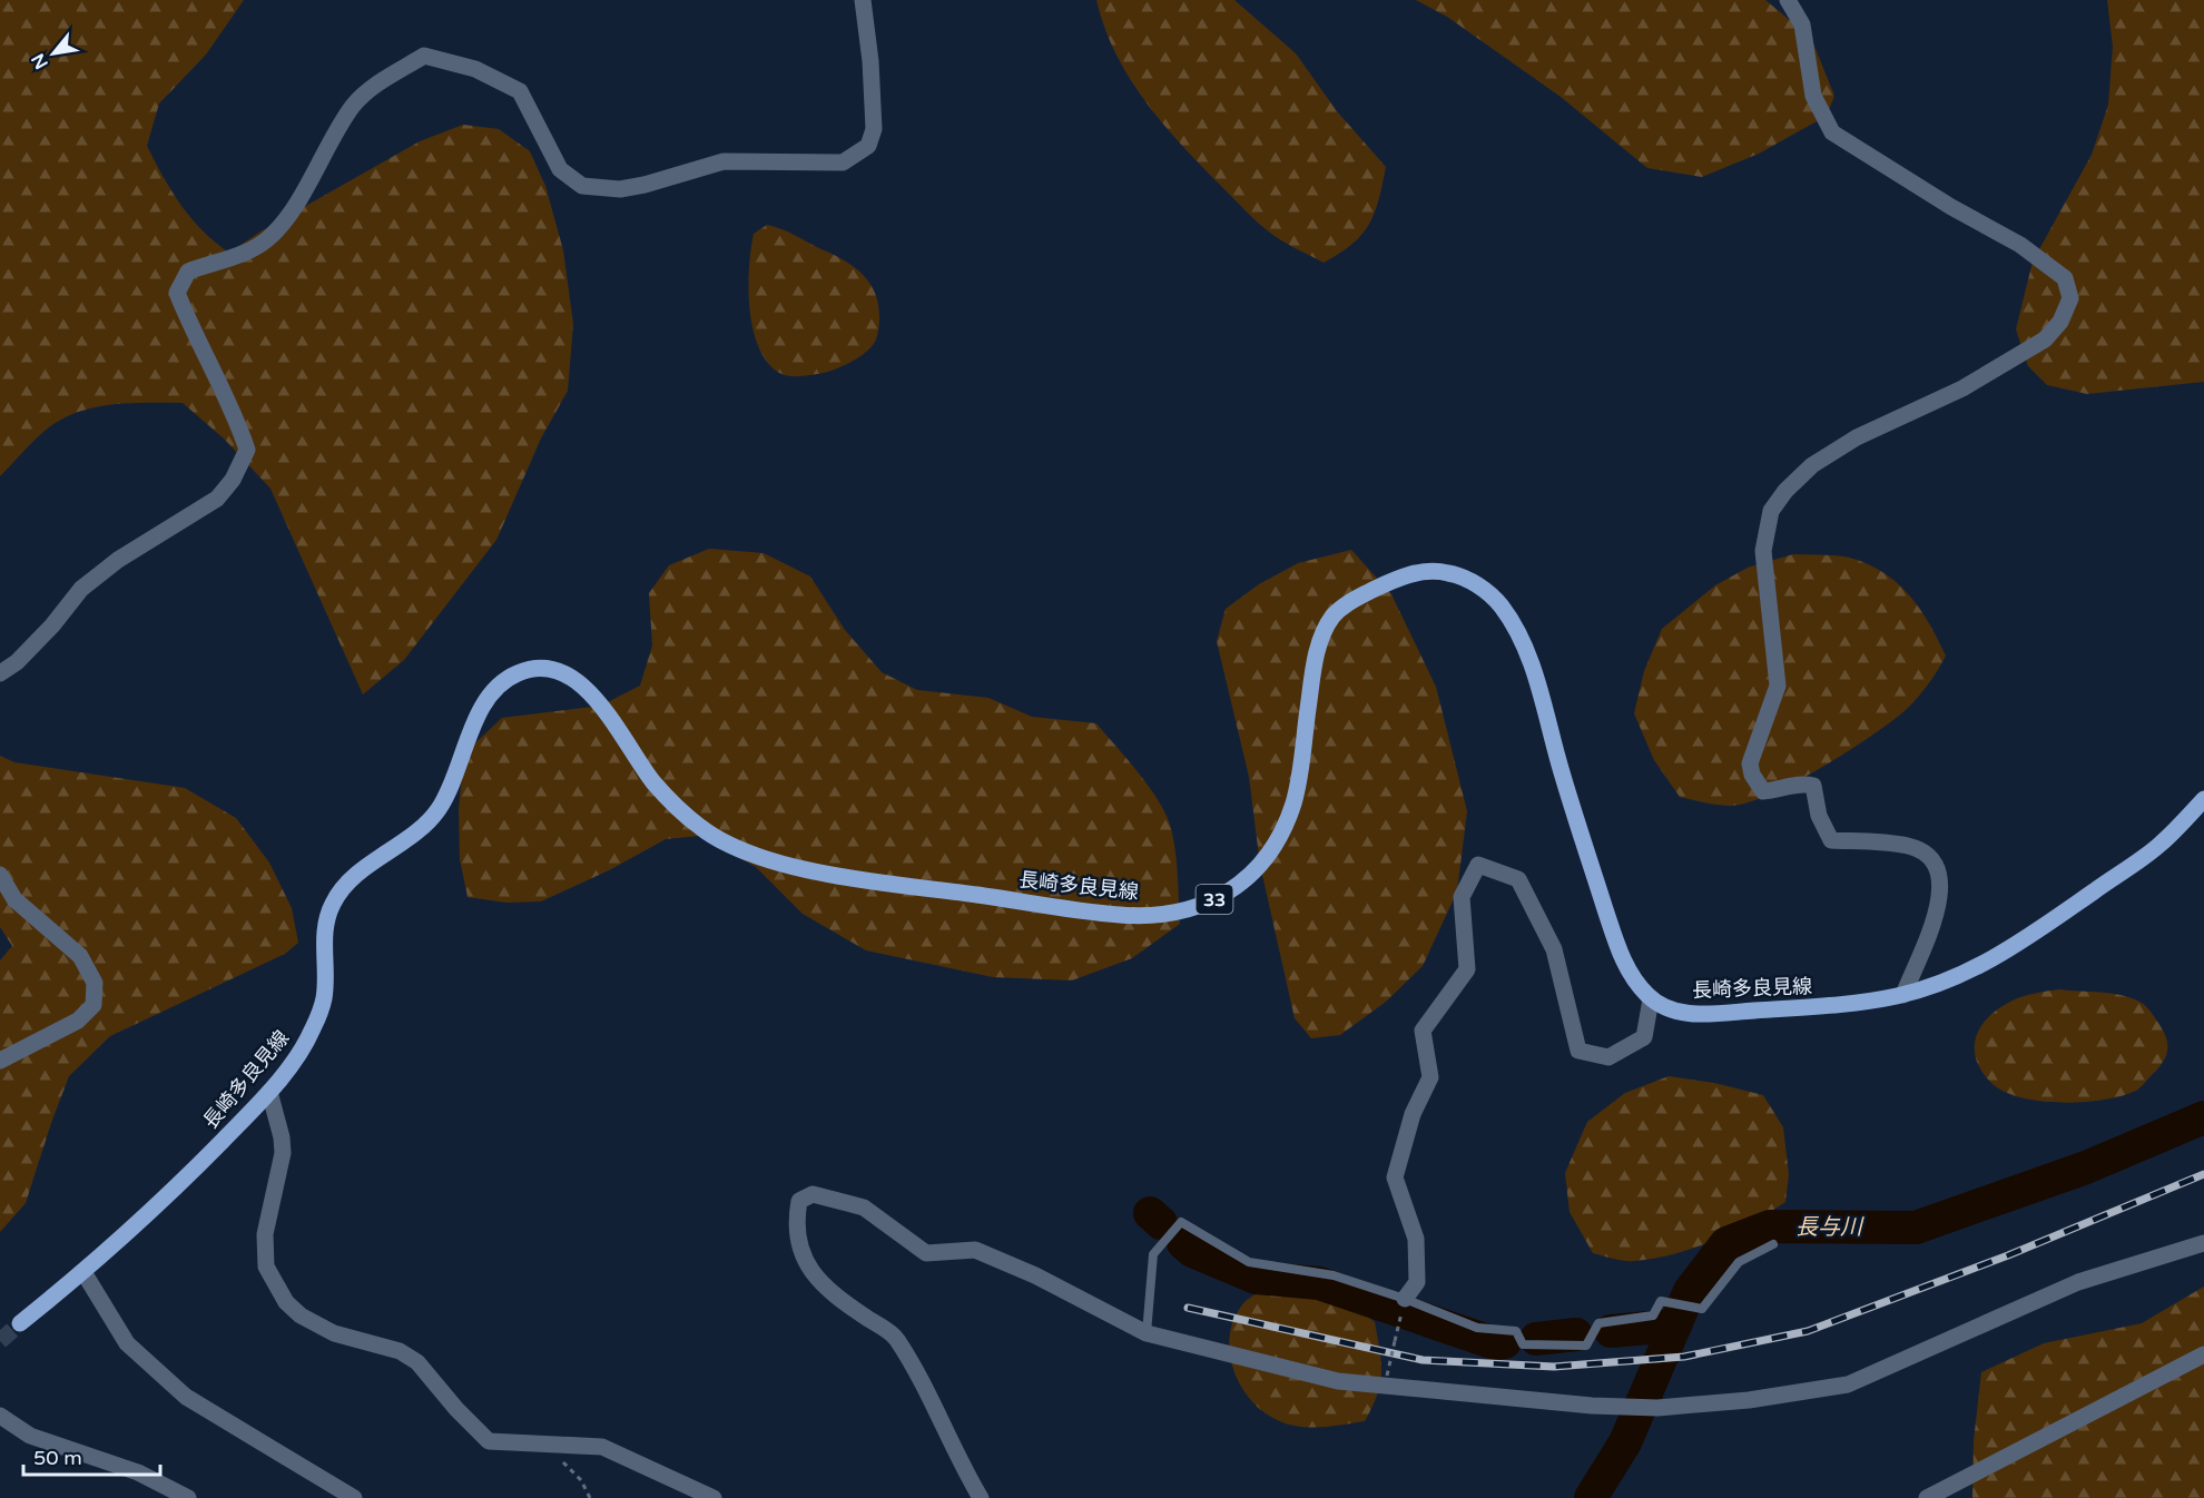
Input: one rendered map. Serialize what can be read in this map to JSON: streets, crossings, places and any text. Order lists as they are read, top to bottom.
{
  "streets": {
    "main road": ["長崎多良見線", "33"]
  },
  "water": ["長与川"],
  "scale_bar": "50 m",
  "north": "bottom left"
}
